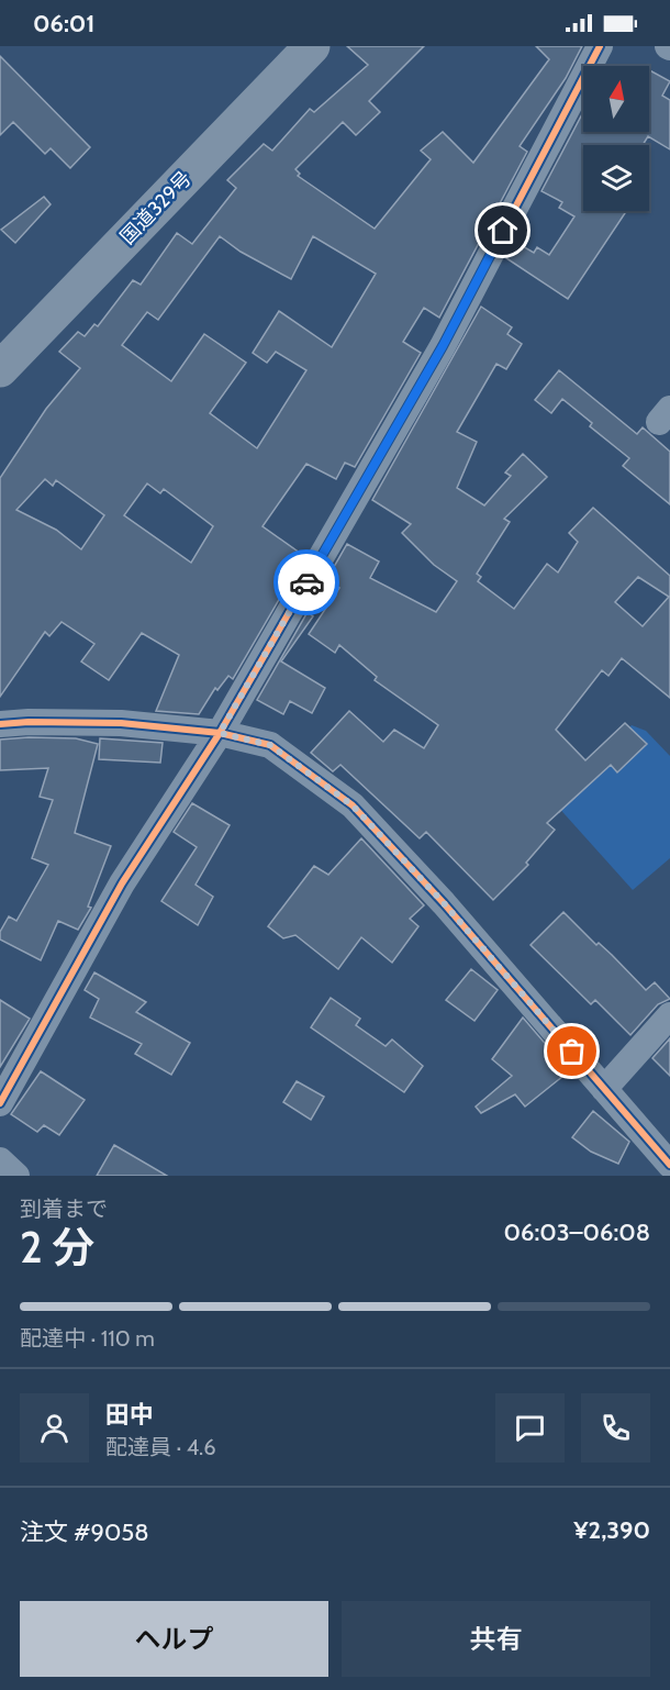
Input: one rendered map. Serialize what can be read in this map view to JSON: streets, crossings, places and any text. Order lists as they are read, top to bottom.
{
  "streets": {
    "highway": ["国道329号"]
  },
  "north": "top",
  "page": {
    "status": "06:01",
    "heading": ["2 分", "到着まで", "06:03–06:08"],
    "panel": [
      "田中",
      "配達員 · 4.6",
      "注文 #9058",
      "¥2,390"
    ],
    "bar": "配達中 · 110 m",
    "buttons": ["ヘルプ", "共有"]
  }
}
